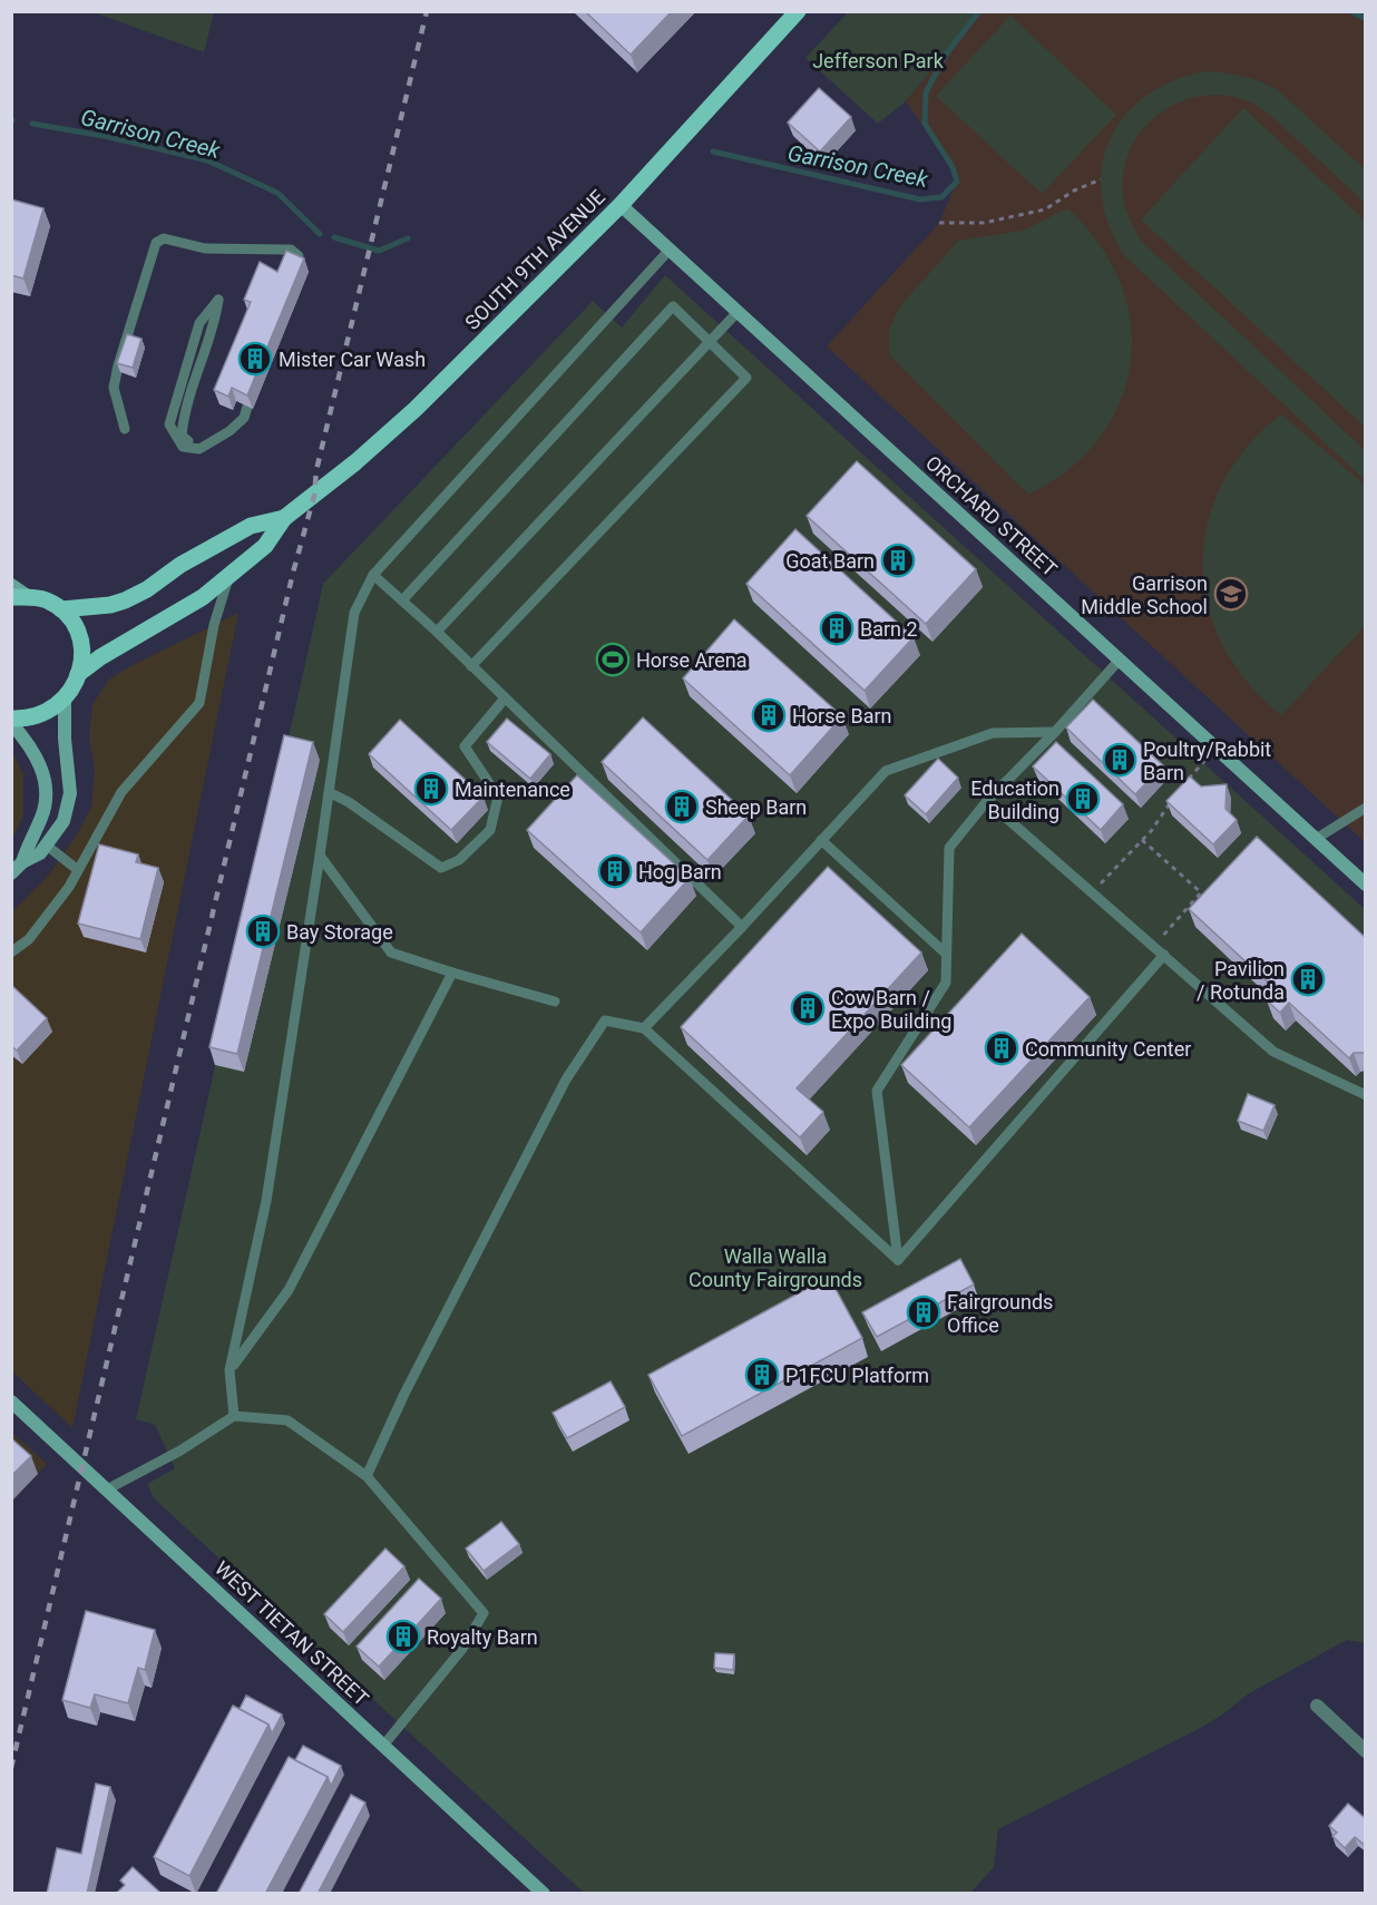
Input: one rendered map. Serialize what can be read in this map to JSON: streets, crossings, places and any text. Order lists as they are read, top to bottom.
{
  "streets": {
    "main road": ["SOUTH 9TH AVENUE", "ORCHARD STREET", "WEST TIETAN STREET"]
  },
  "crossings": [
    ["SOUTH 9TH AVENUE", "ORCHARD STREET"]
  ],
  "water": ["Garrison Creek"],
  "parks": ["Jefferson Park", "Walla Walla County Fairgrounds"],
  "places": {
    "building": [
      "Mister Car Wash",
      "Goat Barn",
      "Barn 2",
      "Horse Barn",
      "Poultry/Rabbit Barn",
      "Maintenance",
      "Education Building",
      "Sheep Barn",
      "Hog Barn",
      "Bay Storage",
      "Pavilion / Rotunda",
      "Cow Barn / Expo Building",
      "Community Center",
      "Fairgrounds Office",
      "P1FCU Platform",
      "Royalty Barn"
    ],
    "school or university": ["Garrison Middle School"],
    "sports": ["Horse Arena"]
  }
}
